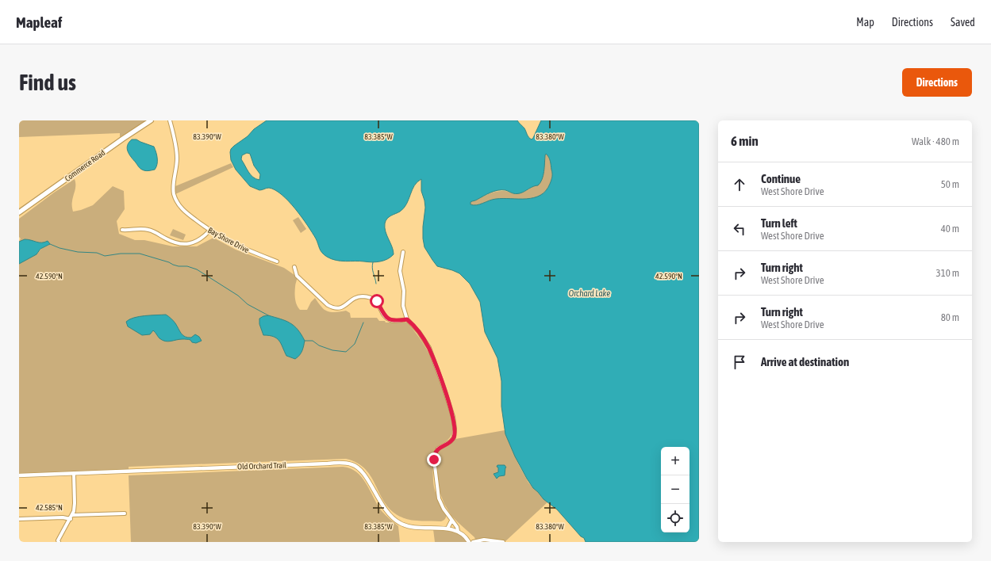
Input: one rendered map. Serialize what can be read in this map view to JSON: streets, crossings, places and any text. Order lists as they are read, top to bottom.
{
  "streets": {
    "main road": ["Commerce Road"],
    "street": ["Bay Shore Drive", "Old Orchard Trail"]
  },
  "water": ["Orchard Lake"],
  "page": {
    "header": "Mapleaf",
    "nav": ["Map", "Directions", "Saved"],
    "buttons": "Directions",
    "title": "Find us",
    "heading": ["6 min", "Walk · 480 m"],
    "list": [
      ["Continue", "West Shore Drive", "50 m"],
      ["Turn left", "West Shore Drive", "40 m"],
      ["Turn right", "West Shore Drive", "310 m"],
      ["Turn right", "West Shore Drive", "80 m"],
      "Arrive at destination"
    ],
    "map_buttons": ["+", "−"]
  },
  "coordinates": [
    "83.390°W",
    "83.385°W",
    "83.380°W",
    "42.590°N",
    "42.585°N"
  ]
}
